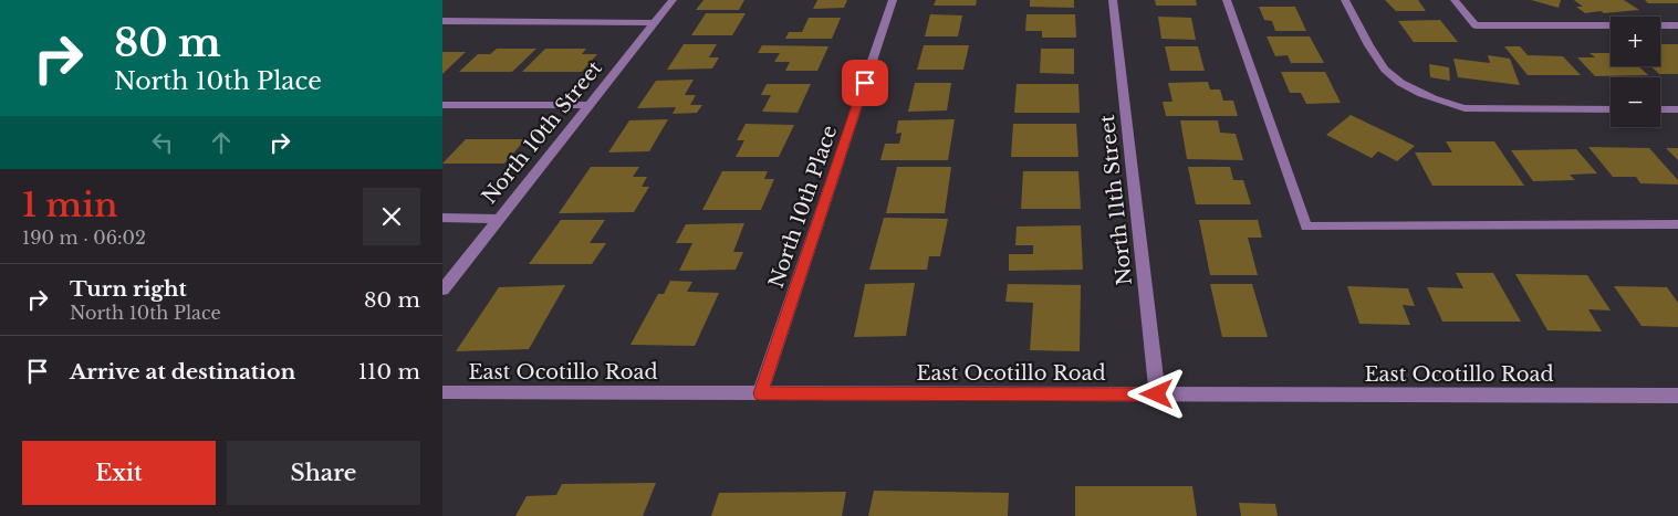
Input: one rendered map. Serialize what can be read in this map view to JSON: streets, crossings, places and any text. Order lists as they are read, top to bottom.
{
  "streets": {
    "street": [
      "North 10th Street",
      "North 11th Street",
      "North 10th Place",
      "East Ocotillo Road"
    ]
  },
  "crossings": [
    ["North 11th Street", "East Ocotillo Road"],
    ["North 10th Place", "East Ocotillo Road"]
  ],
  "page": {
    "turn": ["80 m", "North 10th Place"],
    "map_buttons": ["+", "−"],
    "heading": ["1 min", "190 m · 06:02"],
    "list": [
      {
        "name": "Turn right",
        "note": "North 10th Place",
        "value": "80 m"
      },
      {
        "name": "Arrive at destination",
        "value": "110 m"
      }
    ],
    "buttons": ["Exit", "Share"]
  }
}
